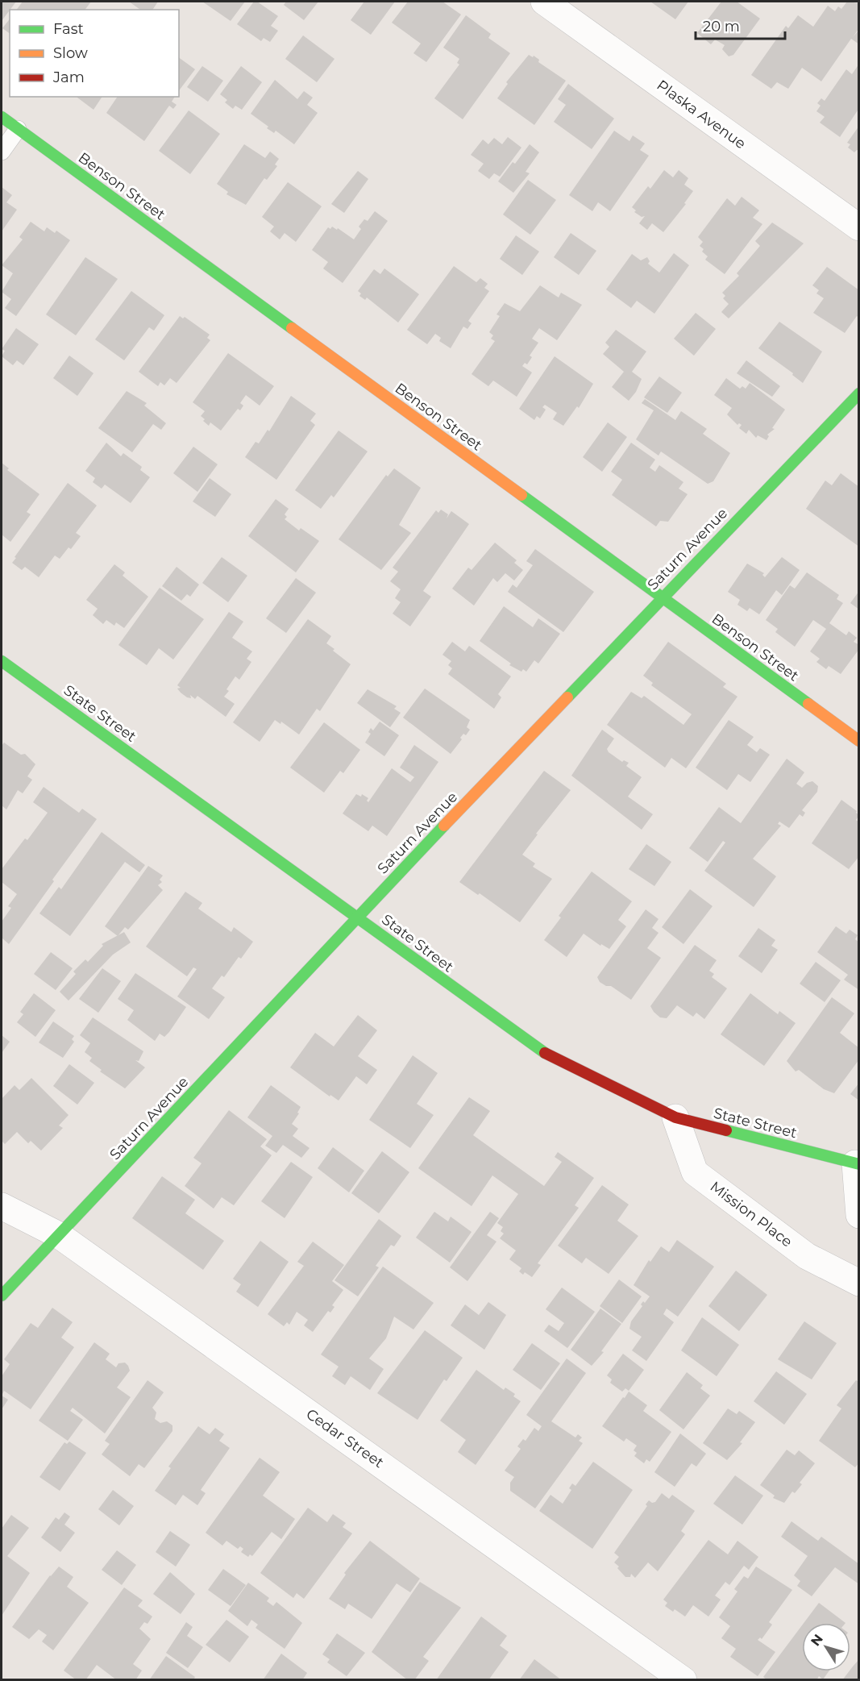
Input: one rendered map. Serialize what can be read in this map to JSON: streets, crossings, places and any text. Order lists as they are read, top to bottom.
{
  "streets": {
    "street": [
      "Plaska Avenue",
      "Benson Street",
      "Saturn Avenue",
      "State Street",
      "Mission Place",
      "Cedar Street"
    ]
  },
  "crossings": [
    ["Benson Street", "Saturn Avenue"],
    ["Saturn Avenue", "State Street"],
    ["Saturn Avenue", "Cedar Street"],
    ["State Street", "Mission Place"]
  ],
  "legend": ["Fast", "Slow", "Jam"],
  "scale_bar": "20 m",
  "north": "top left"
}
